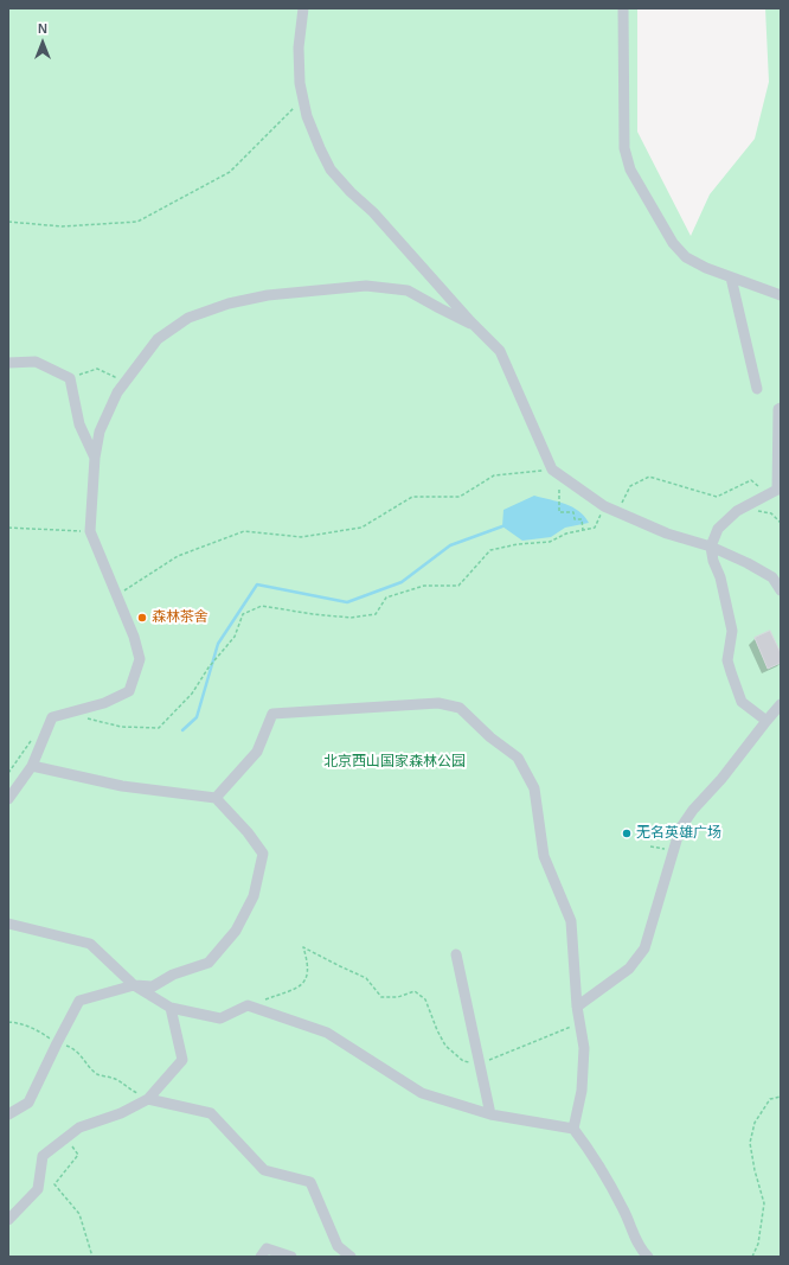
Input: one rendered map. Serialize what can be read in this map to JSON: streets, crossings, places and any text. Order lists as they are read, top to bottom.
{
  "parks": ["北京西山国家森林公园"],
  "places": ["森林茶舍", "无名英雄广场"],
  "north": "top"
}
